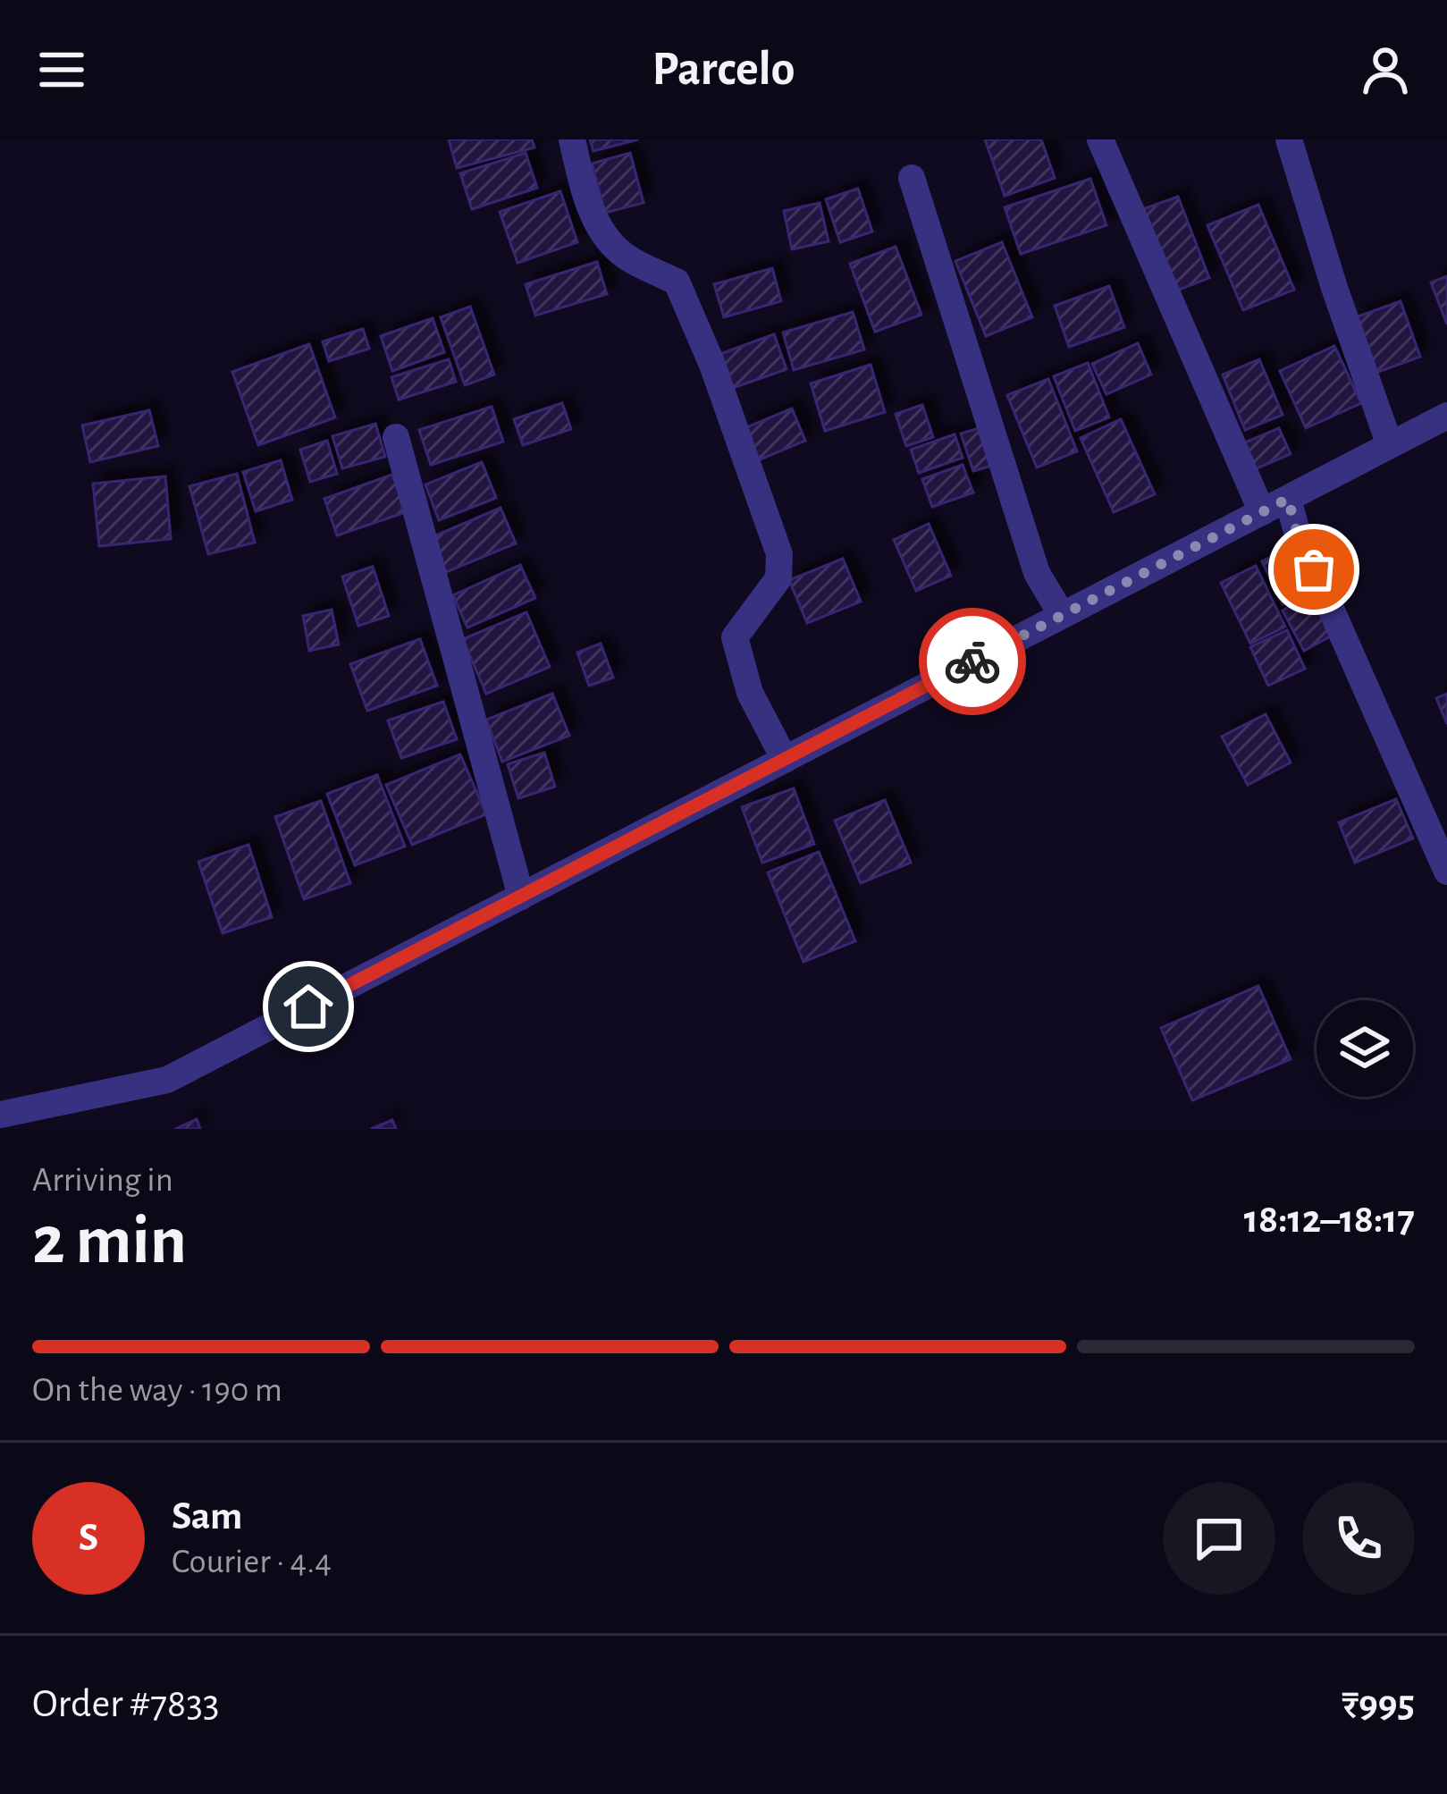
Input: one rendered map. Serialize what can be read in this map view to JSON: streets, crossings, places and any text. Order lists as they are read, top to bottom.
{
  "page": {
    "header": "Parcelo",
    "heading": ["2 min", "Arriving in", "18:12–18:17"],
    "panel": [
      "Sam",
      "Courier · 4.4",
      "Order #7833",
      "₹995"
    ],
    "bar": "On the way · 190 m",
    "round": "S"
  }
}
